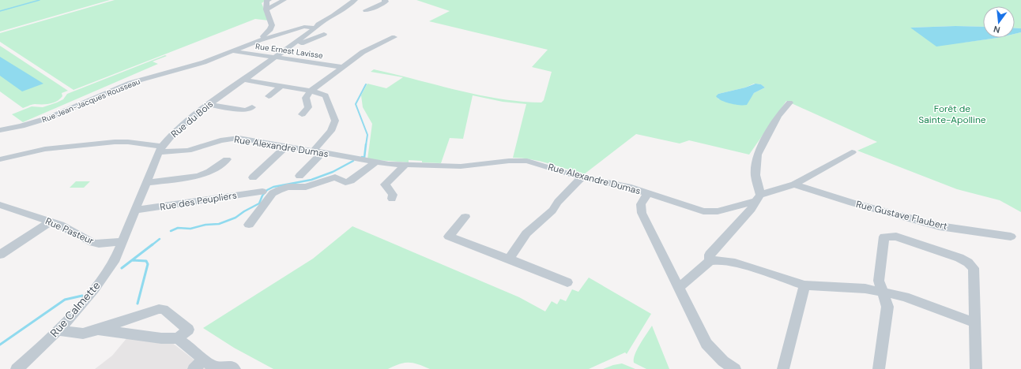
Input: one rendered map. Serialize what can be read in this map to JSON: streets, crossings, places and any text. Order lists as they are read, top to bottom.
{
  "streets": {
    "street": [
      "Rue Ernest Lavisse",
      "Rue Jean-Jacques Rousseau",
      "Rue du Bois",
      "Rue Alexandre Dumas",
      "Rue des Peupliers",
      "Rue Gustave Flaubert",
      "Rue Pasteur",
      "Rue Calmette"
    ]
  },
  "crossings": [
    ["Rue Ernest Lavisse", "Rue Jean-Jacques Rousseau"],
    ["Rue Ernest Lavisse", "Rue du Bois"],
    ["Rue Jean-Jacques Rousseau", "Rue du Bois"],
    ["Rue du Bois", "Rue Alexandre Dumas"],
    ["Rue du Bois", "Rue des Peupliers"],
    ["Rue du Bois", "Rue Pasteur"],
    ["Rue du Bois", "Rue Calmette"],
    ["Rue Alexandre Dumas", "Rue Gustave Flaubert"],
    ["Rue Pasteur", "Rue Calmette"]
  ],
  "parks": ["Forêt de Sainte-Apolline"],
  "north": "bottom"
}
